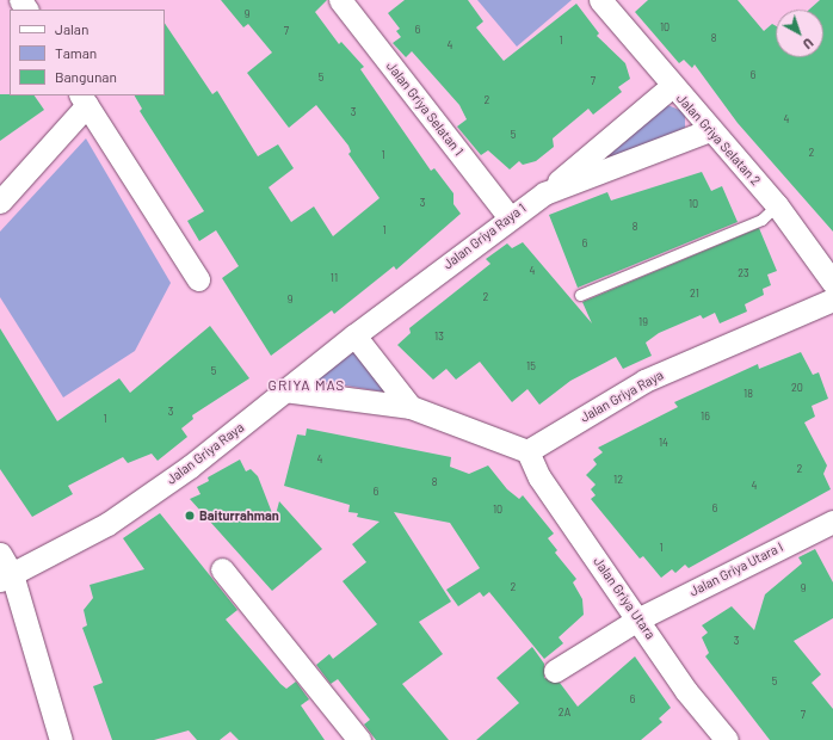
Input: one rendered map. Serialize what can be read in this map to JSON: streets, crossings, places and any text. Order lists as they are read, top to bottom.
{
  "streets": {
    "street": [
      "Jalan Griya Selatan 1",
      "Jalan Griya Selatan 2",
      "Jalan Griya Raya 1",
      "Jalan Griya Raya",
      "Jalan Griya Utara I",
      "Jalan Griya Utara"
    ]
  },
  "crossings": [
    ["Jalan Griya Selatan 1", "Jalan Griya Raya 1"],
    ["Jalan Griya Selatan 2", "Jalan Griya Raya 1"],
    ["Jalan Griya Raya 1", "Jalan Griya Raya"],
    ["Jalan Griya Raya", "Jalan Griya Utara"],
    ["Jalan Griya Utara I", "Jalan Griya Utara"]
  ],
  "districts": ["GRIYA MAS"],
  "places": ["Baiturrahman"],
  "house_numbers": [
    "9",
    "10",
    "6",
    "7",
    "8",
    "1",
    "4",
    "6",
    "5",
    "7",
    "2",
    "3",
    "4",
    "5",
    "2",
    "1",
    "3",
    "10",
    "8",
    "1",
    "6",
    "4",
    "23",
    "11",
    "21",
    "2",
    "9",
    "19",
    "13",
    "15",
    "5",
    "20",
    "18",
    "3",
    "16",
    "1",
    "14",
    "4",
    "2",
    "12",
    "8",
    "4",
    "6",
    "6",
    "10",
    "1",
    "2",
    "9",
    "3",
    "5",
    "6",
    "2A",
    "7"
  ],
  "legend": ["Jalan", "Taman", "Bangunan"],
  "north": "bottom right"
}
